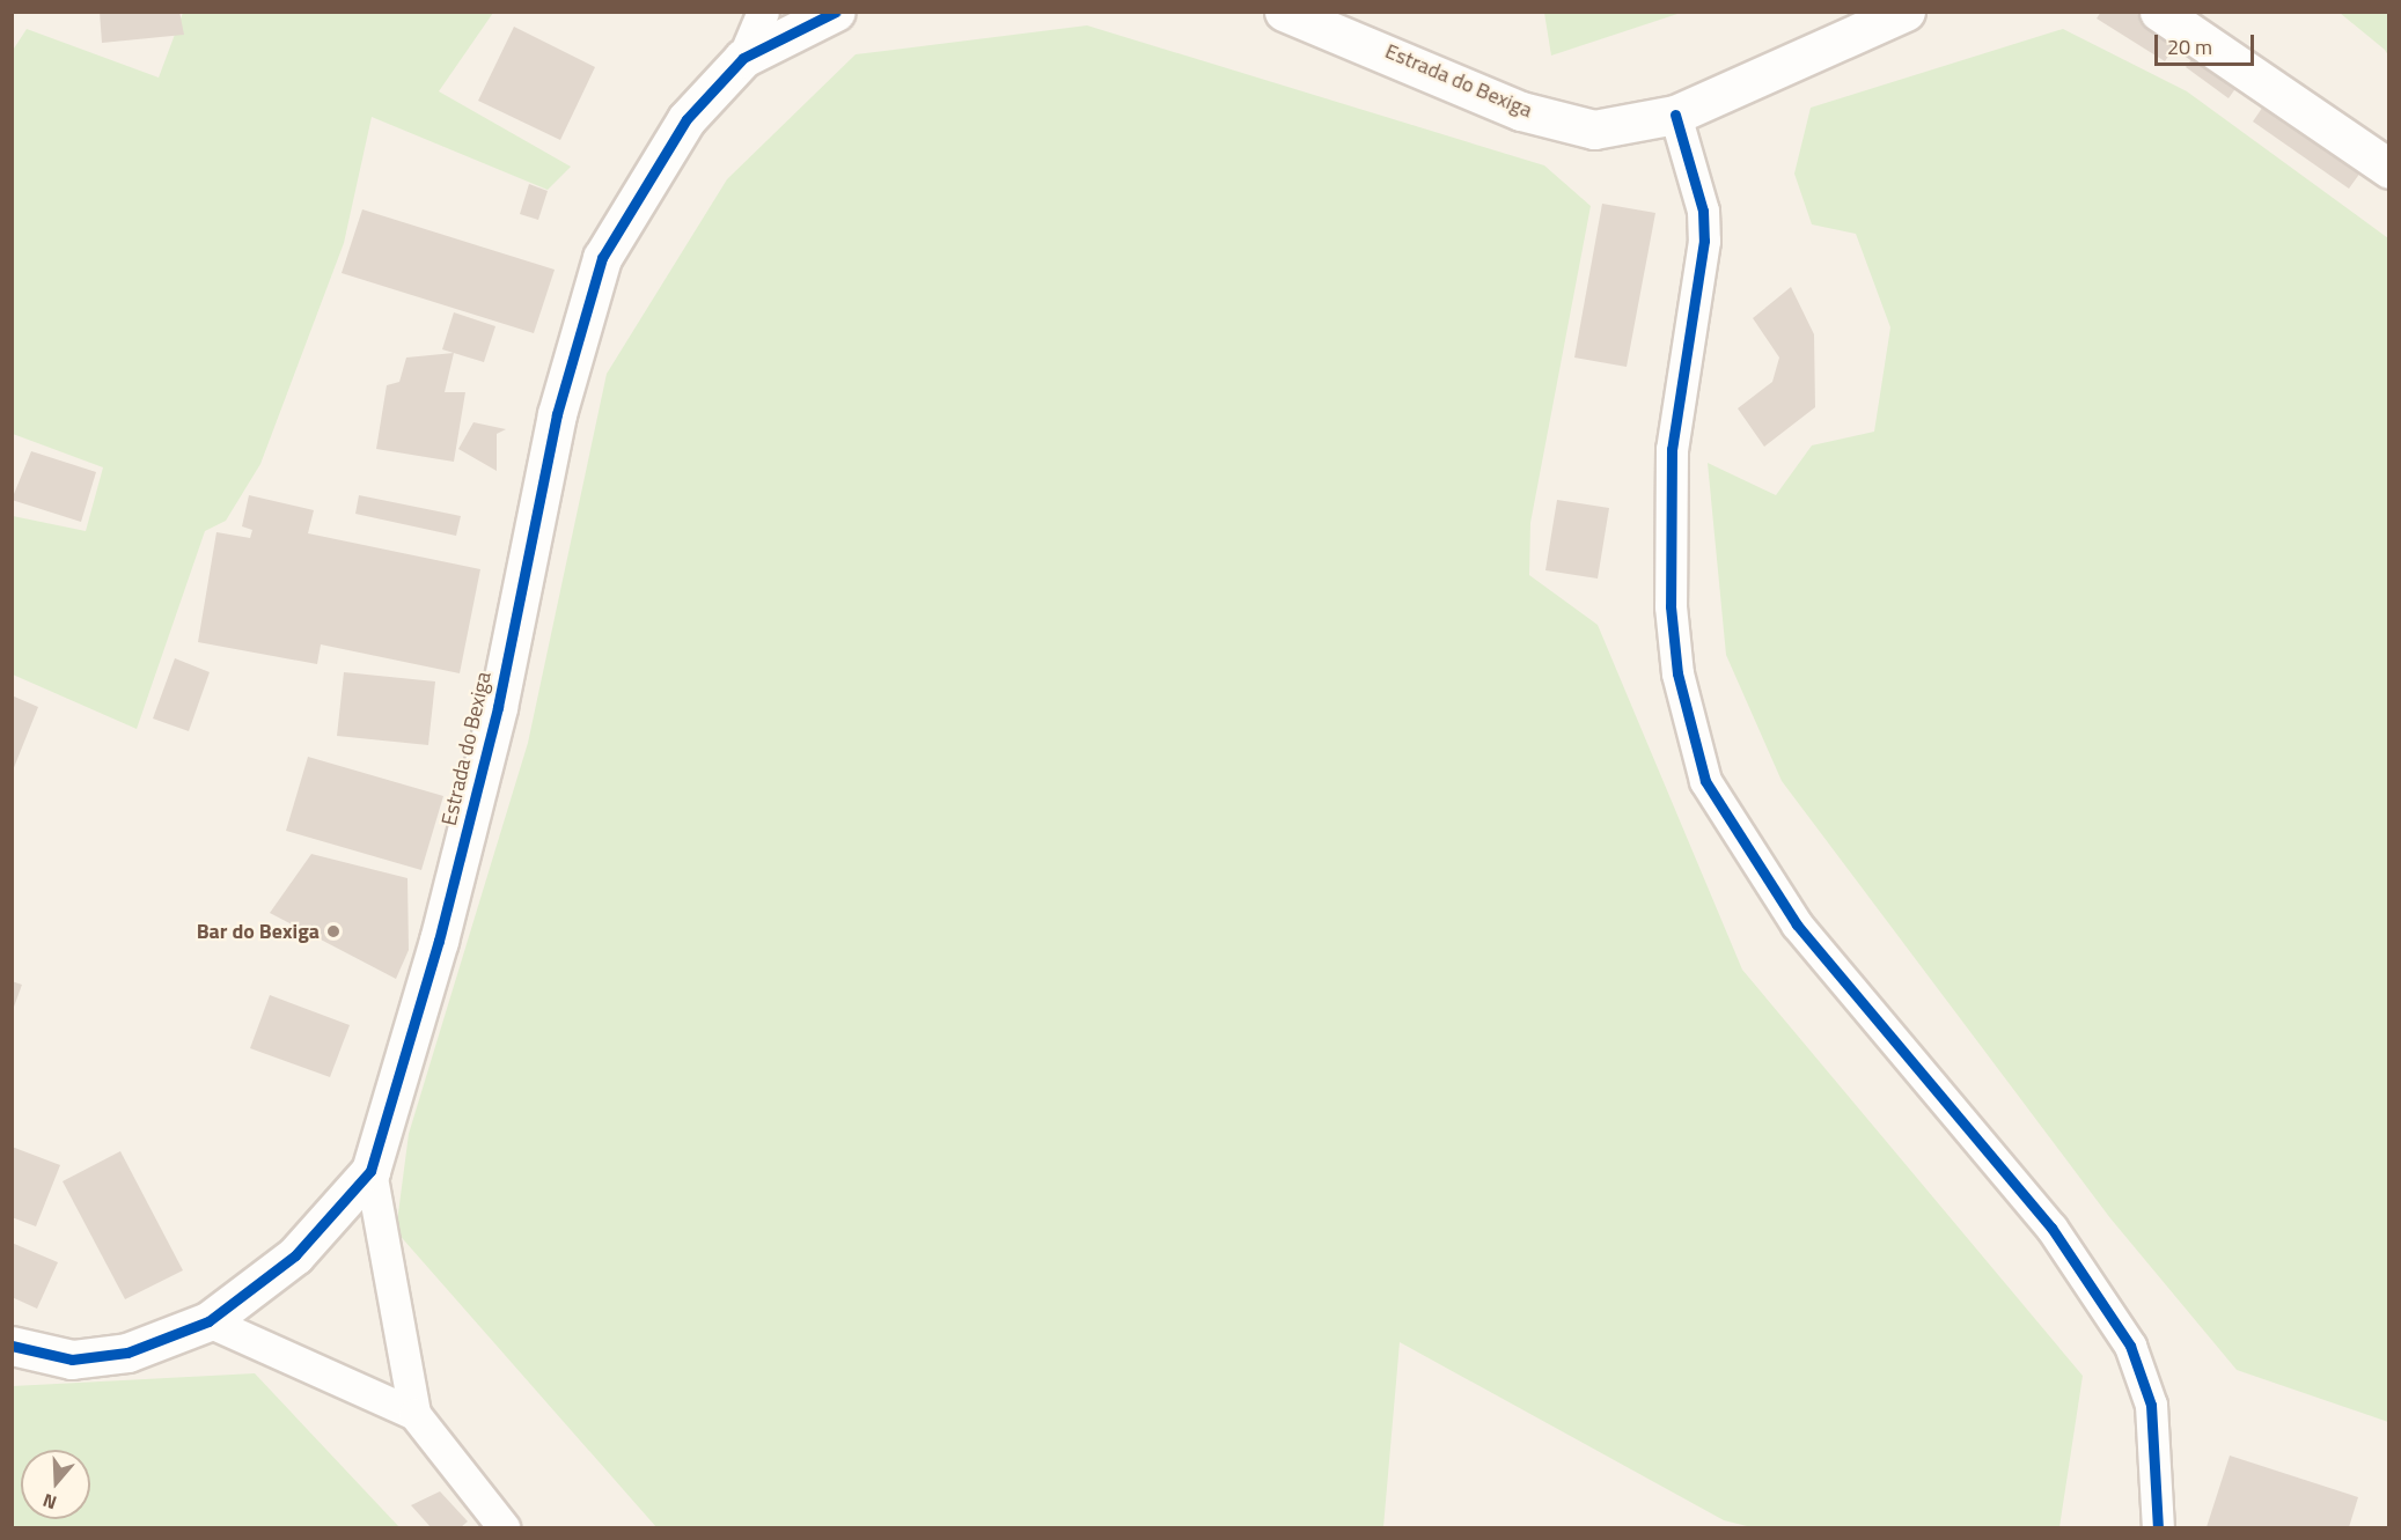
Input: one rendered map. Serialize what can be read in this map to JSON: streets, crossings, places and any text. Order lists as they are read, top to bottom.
{
  "streets": {
    "street": ["Estrada do Bexiga"]
  },
  "places": ["Bar do Bexiga"],
  "scale_bar": "20 m",
  "north": "bottom"
}
